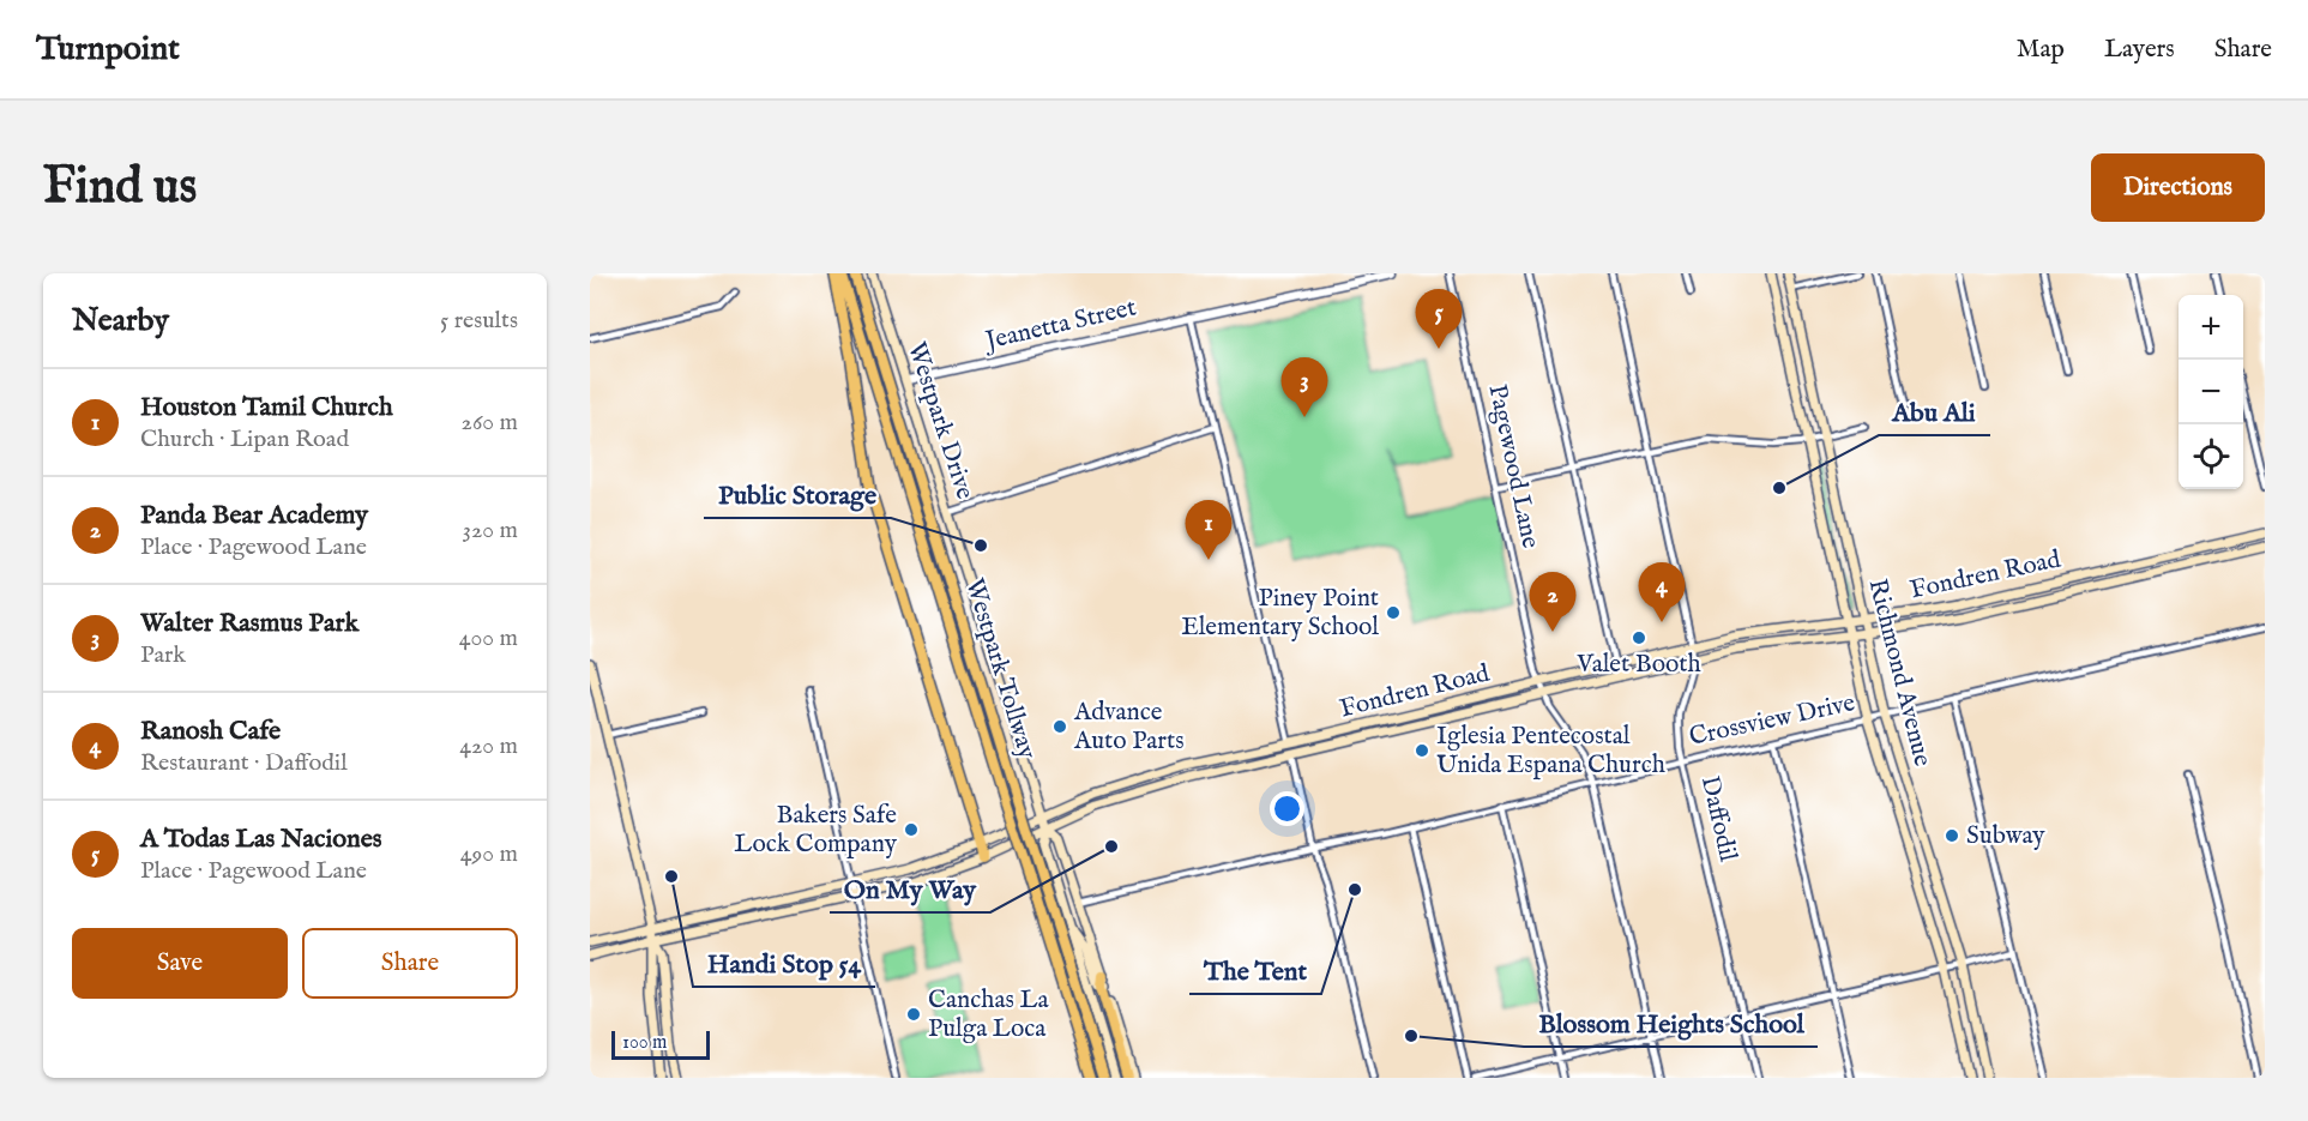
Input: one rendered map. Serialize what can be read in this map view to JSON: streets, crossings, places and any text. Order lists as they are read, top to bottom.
{
  "streets": {
    "highway": ["Westpark Tollway"],
    "main road": ["Westpark Drive", "Fondren Road", "Richmond Avenue"],
    "street": [
      "Jeanetta Street",
      "Pagewood Lane",
      "Crossview Drive",
      "Daffodil"
    ]
  },
  "crossings": [
    ["Jeanetta Street", "Westpark Drive"],
    ["Westpark Drive", "Fondren Road"],
    ["Westpark Drive", "Crossview Drive"],
    ["Pagewood Lane", "Fondren Road"],
    ["Pagewood Lane", "Crossview Drive"],
    ["Fondren Road", "Richmond Avenue"],
    ["Fondren Road", "Daffodil"],
    ["Richmond Avenue", "Crossview Drive"],
    ["Crossview Drive", "Daffodil"]
  ],
  "places": [
    "Abu Ali",
    "Public Storage",
    "Piney Point Elementary School",
    "Valet Booth",
    "Advance Auto Parts",
    "Iglesia Pentecostal Unida Espana Church",
    "Bakers Safe Lock Company",
    "Subway",
    "On My Way",
    "Handi Stop 54",
    "The Tent",
    "Canchas La Pulga Loca",
    "Blossom Heights School"
  ],
  "scale_bar": "100 m",
  "page": {
    "header": "Turnpoint",
    "nav": ["Map", "Layers", "Share"],
    "buttons": [
      "Directions",
      ["Save", "Share"]
    ],
    "title": "Find us",
    "heading": ["Nearby", "5 results"],
    "pins": [
      "5",
      "3",
      "1",
      "4",
      "2"
    ],
    "map_buttons": ["+", "−"],
    "list": [
      {
        "mark": "1",
        "name": "Houston Tamil Church",
        "note": "Church · Lipan Road",
        "value": "260 m"
      },
      {
        "mark": "2",
        "name": "Panda Bear Academy",
        "note": "Place · Pagewood Lane",
        "value": "320 m"
      },
      {
        "mark": "3",
        "name": "Walter Rasmus Park",
        "note": "Park",
        "value": "400 m"
      },
      {
        "mark": "4",
        "name": "Ranosh Cafe",
        "note": "Restaurant · Daffodil",
        "value": "420 m"
      },
      {
        "mark": "5",
        "name": "A Todas Las Naciones",
        "note": "Place · Pagewood Lane",
        "value": "490 m"
      }
    ],
    "scale": "100 m"
  }
}
